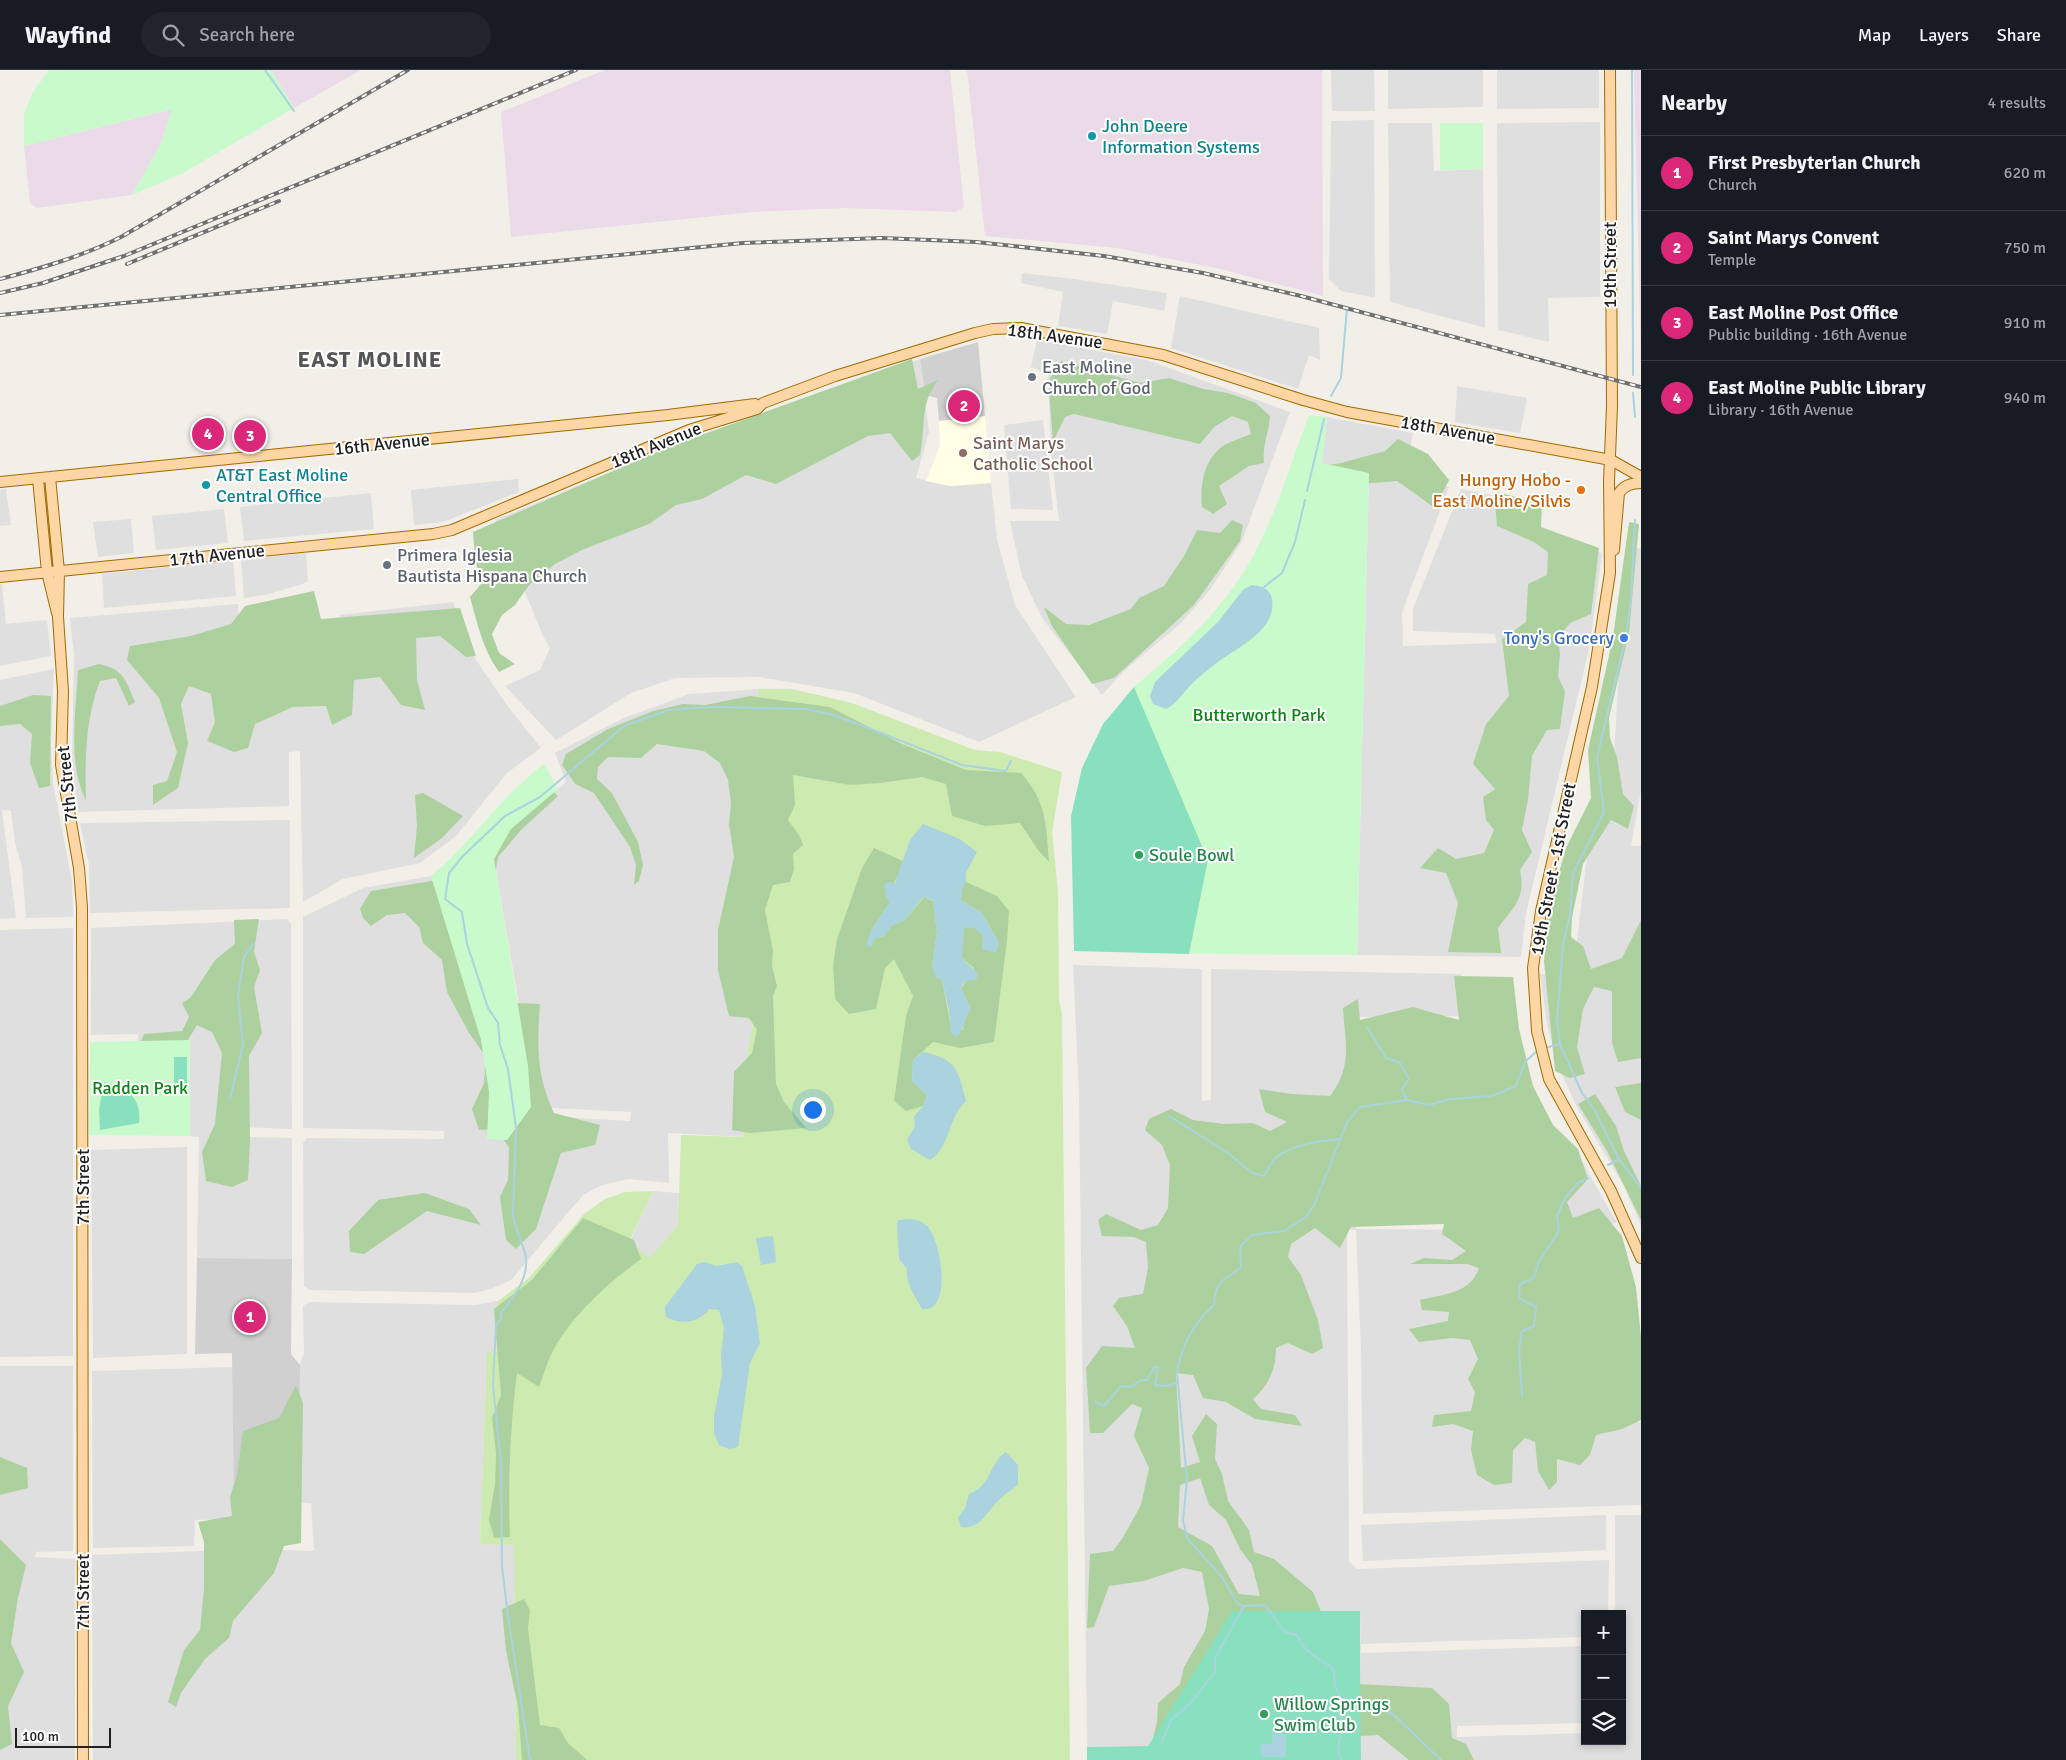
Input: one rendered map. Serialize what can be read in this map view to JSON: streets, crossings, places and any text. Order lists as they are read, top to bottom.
{
  "streets": {
    "main road": [
      "19th Street",
      "18th Avenue",
      "16th Avenue",
      "17th Avenue",
      "7th Street",
      "19th Street - 1st Street"
    ]
  },
  "crossings": [
    ["19th Street", "18th Avenue"],
    ["19th Street", "19th Street - 1st Street"],
    ["18th Avenue", "16th Avenue"],
    ["18th Avenue", "17th Avenue"],
    ["18th Avenue", "19th Street - 1st Street"],
    ["16th Avenue", "7th Street"],
    ["17th Avenue", "7th Street"]
  ],
  "districts": ["EAST MOLINE"],
  "parks": ["Butterworth Park", "Radden Park"],
  "places": [
    "John Deere Information Systems",
    "East Moline Church of God",
    "Saint Marys Catholic School",
    "AT&T East Moline Central Office",
    "Hungry Hobo - East Moline/Silvis",
    "Primera Iglesia Bautista Hispana Church",
    "Tony's Grocery",
    "Soule Bowl",
    "Willow Springs Swim Club"
  ],
  "scale_bar": "100 m",
  "page": {
    "header": "Wayfind",
    "search": "Search here",
    "nav": ["Map", "Layers", "Share"],
    "heading": ["Nearby", "4 results"],
    "list": [
      {
        "mark": "1",
        "name": "First Presbyterian Church",
        "note": "Church",
        "value": "620 m"
      },
      {
        "mark": "2",
        "name": "Saint Marys Convent",
        "note": "Temple",
        "value": "750 m"
      },
      {
        "mark": "3",
        "name": "East Moline Post Office",
        "note": "Public building · 16th Avenue",
        "value": "910 m"
      },
      {
        "mark": "4",
        "name": "East Moline Public Library",
        "note": "Library · 16th Avenue",
        "value": "940 m"
      }
    ],
    "pins": [
      "2",
      "4",
      "3",
      "1"
    ],
    "map_buttons": ["+", "−"],
    "scale": "100 m"
  }
}
